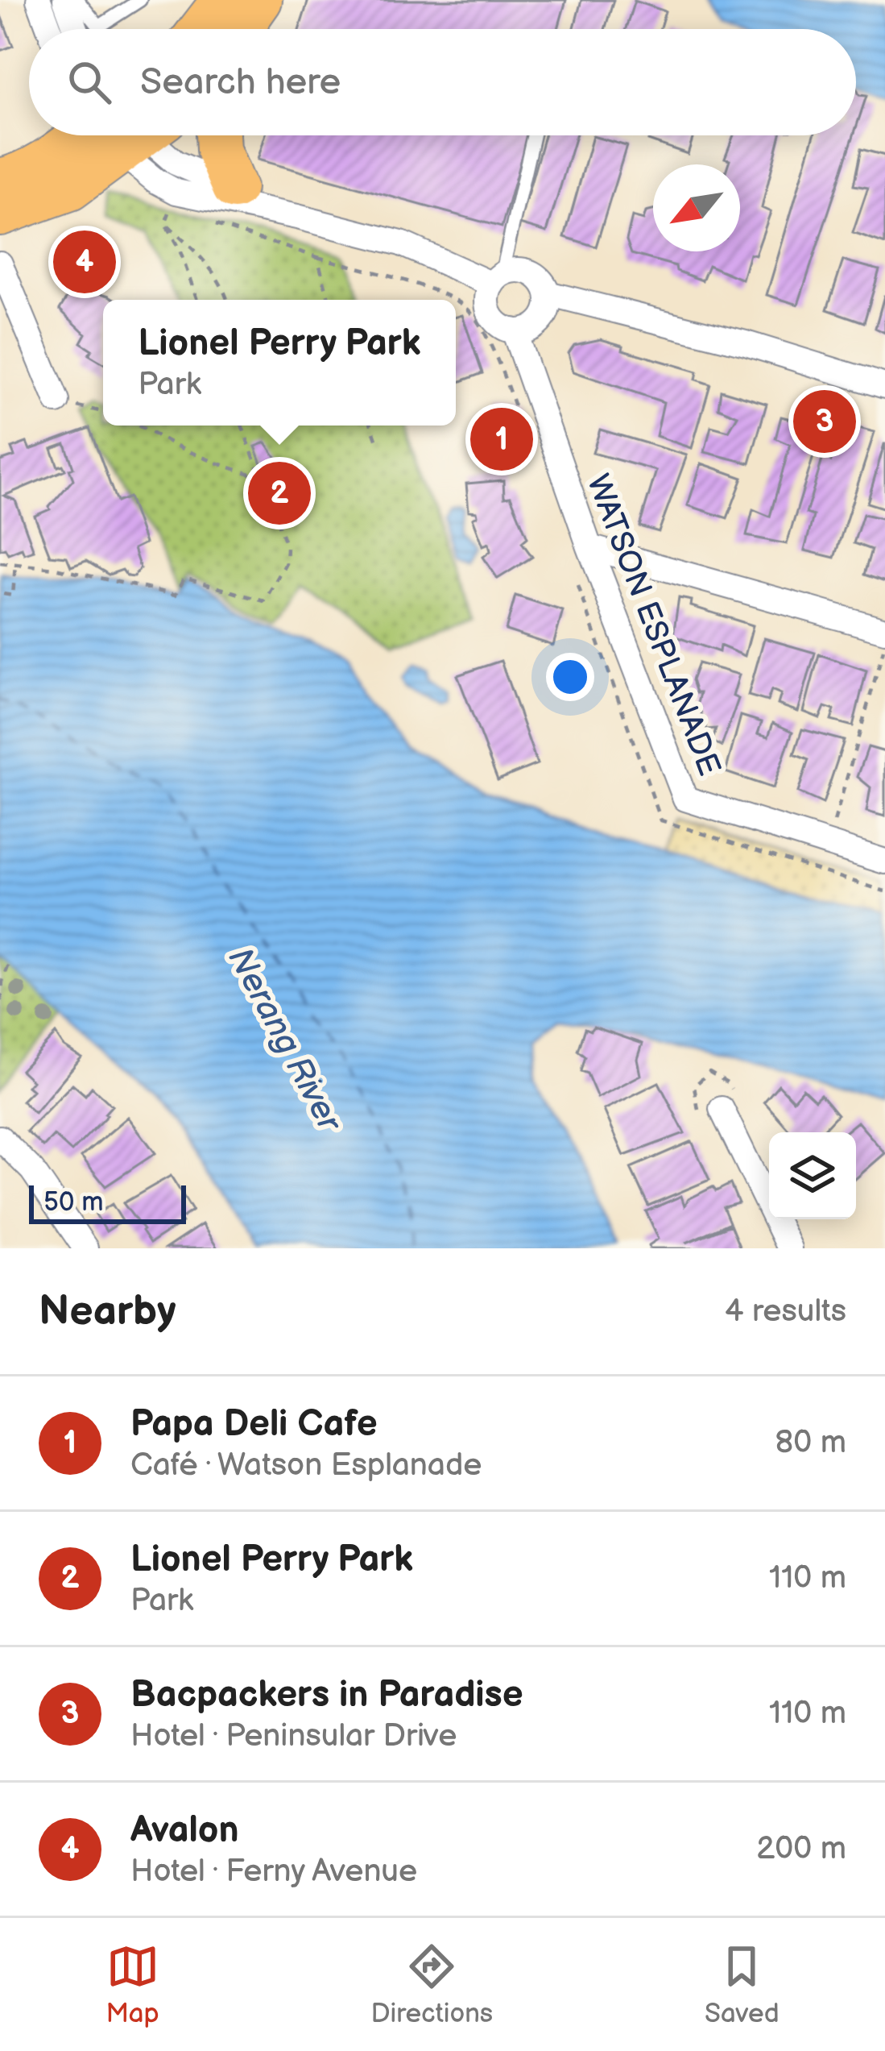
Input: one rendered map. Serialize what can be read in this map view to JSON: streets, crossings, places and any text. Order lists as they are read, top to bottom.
{
  "streets": {
    "street": ["WATSON ESPLANADE"]
  },
  "water": ["Nerang River"],
  "scale_bar": "50 m",
  "north": "bottom left",
  "page": {
    "search": "Search here",
    "pins": [
      "4",
      "3",
      "1",
      "2"
    ],
    "popup": ["Lionel Perry Park", "Park"],
    "scale": "50 m",
    "heading": ["Nearby", "4 results"],
    "list": [
      {
        "mark": "1",
        "name": "Papa Deli Cafe",
        "note": "Café · Watson Esplanade",
        "value": "80 m"
      },
      {
        "mark": "2",
        "name": "Lionel Perry Park",
        "note": "Park",
        "value": "110 m"
      },
      {
        "mark": "3",
        "name": "Bacpackers in Paradise",
        "note": "Hotel · Peninsular Drive",
        "value": "110 m"
      },
      {
        "mark": "4",
        "name": "Avalon",
        "note": "Hotel · Ferny Avenue",
        "value": "200 m"
      }
    ],
    "nav": ["Map", "Directions", "Saved"]
  }
}
